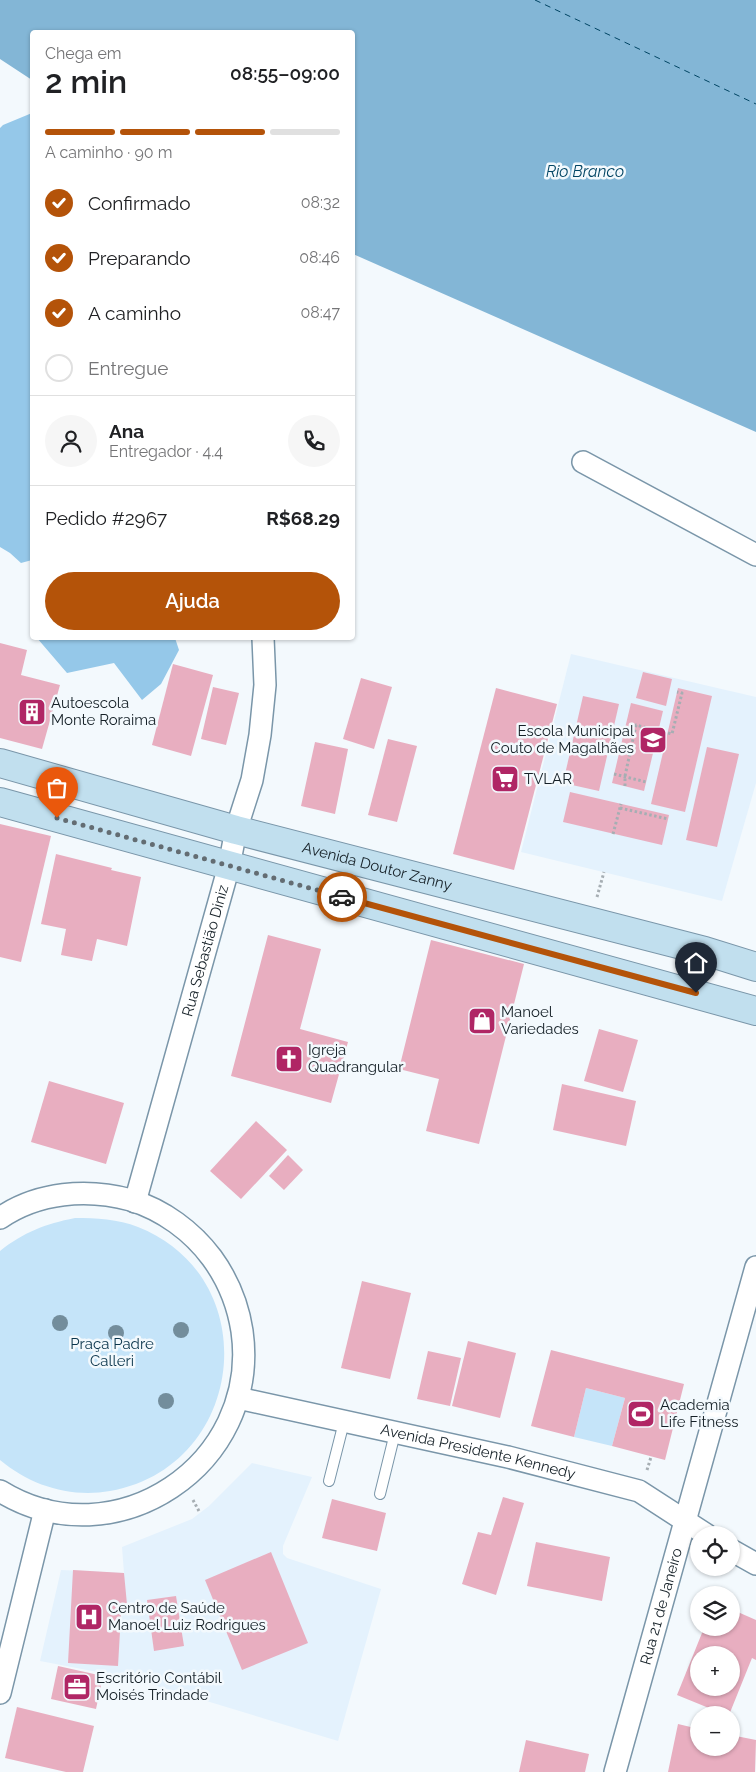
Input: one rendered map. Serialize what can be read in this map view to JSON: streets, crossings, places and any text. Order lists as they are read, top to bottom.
{
  "streets": {
    "street": [
      "Avenida Doutor Zanny",
      "Rua Sebastião Diniz",
      "Avenida Presidente Kennedy",
      "Rua 21 de Janeiro"
    ]
  },
  "crossings": [
    ["Avenida Doutor Zanny", "Rua Sebastião Diniz"],
    ["Avenida Presidente Kennedy", "Rua 21 de Janeiro"]
  ],
  "water": ["Rio Branco"],
  "parks": ["Praça Padre Calleri"],
  "places": {
    "building": ["Autoescola Monte Roraima"],
    "school or university": ["Escola Municipal Couto de Magalhães"],
    "supermarket": ["TVLAR"],
    "shop": ["Manoel Variedades"],
    "church": ["Igreja Quadrangular"],
    "sports": ["Academia Life Fitness"],
    "hospital": ["Centro de Saúde Manoel Luiz Rodrigues"],
    "office": ["Escritório Contábil Moisés Trindade"]
  },
  "page": {
    "heading": ["2 min", "Chega em", "08:55–09:00"],
    "panel": [
      "Ana",
      "Entregador · 4.4",
      "Pedido #2967",
      "R$68.29"
    ],
    "bar": "A caminho · 90 m",
    "list": [
      ["Confirmado", "08:32"],
      ["Preparando", "08:46"],
      ["A caminho", "08:47"],
      "Entregue"
    ],
    "buttons": "Ajuda",
    "map_buttons": ["+", "−"]
  }
}
